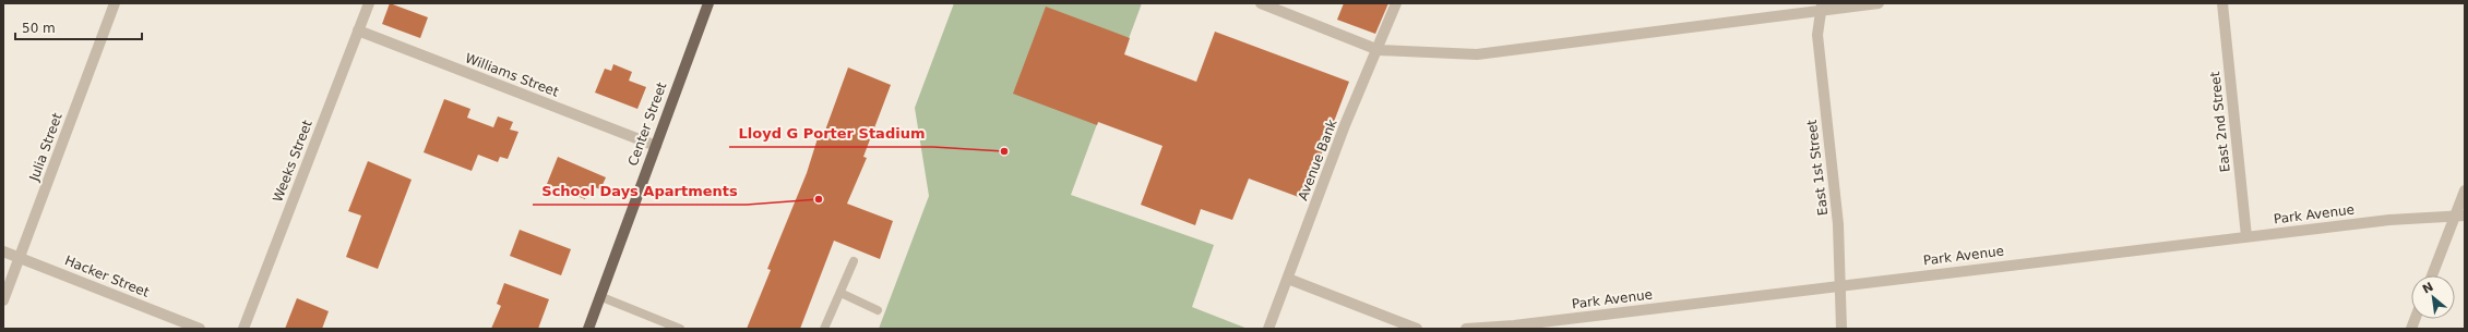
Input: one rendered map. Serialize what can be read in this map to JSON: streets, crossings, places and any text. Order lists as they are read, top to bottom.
{
  "streets": {
    "main road": ["Center Street"],
    "street": [
      "Williams Street",
      "East 2nd Street",
      "Julia Street",
      "Avenue Bank",
      "Weeks Street",
      "East 1st Street",
      "Park Avenue",
      "Hacker Street"
    ]
  },
  "crossings": [
    ["Williams Street", "Center Street"],
    ["Williams Street", "Weeks Street"],
    ["East 2nd Street", "Park Avenue"],
    ["Julia Street", "Hacker Street"],
    ["East 1st Street", "Park Avenue"]
  ],
  "places": ["Lloyd G Porter Stadium", "School Days Apartments"],
  "scale_bar": "50 m",
  "north": "top left"
}
